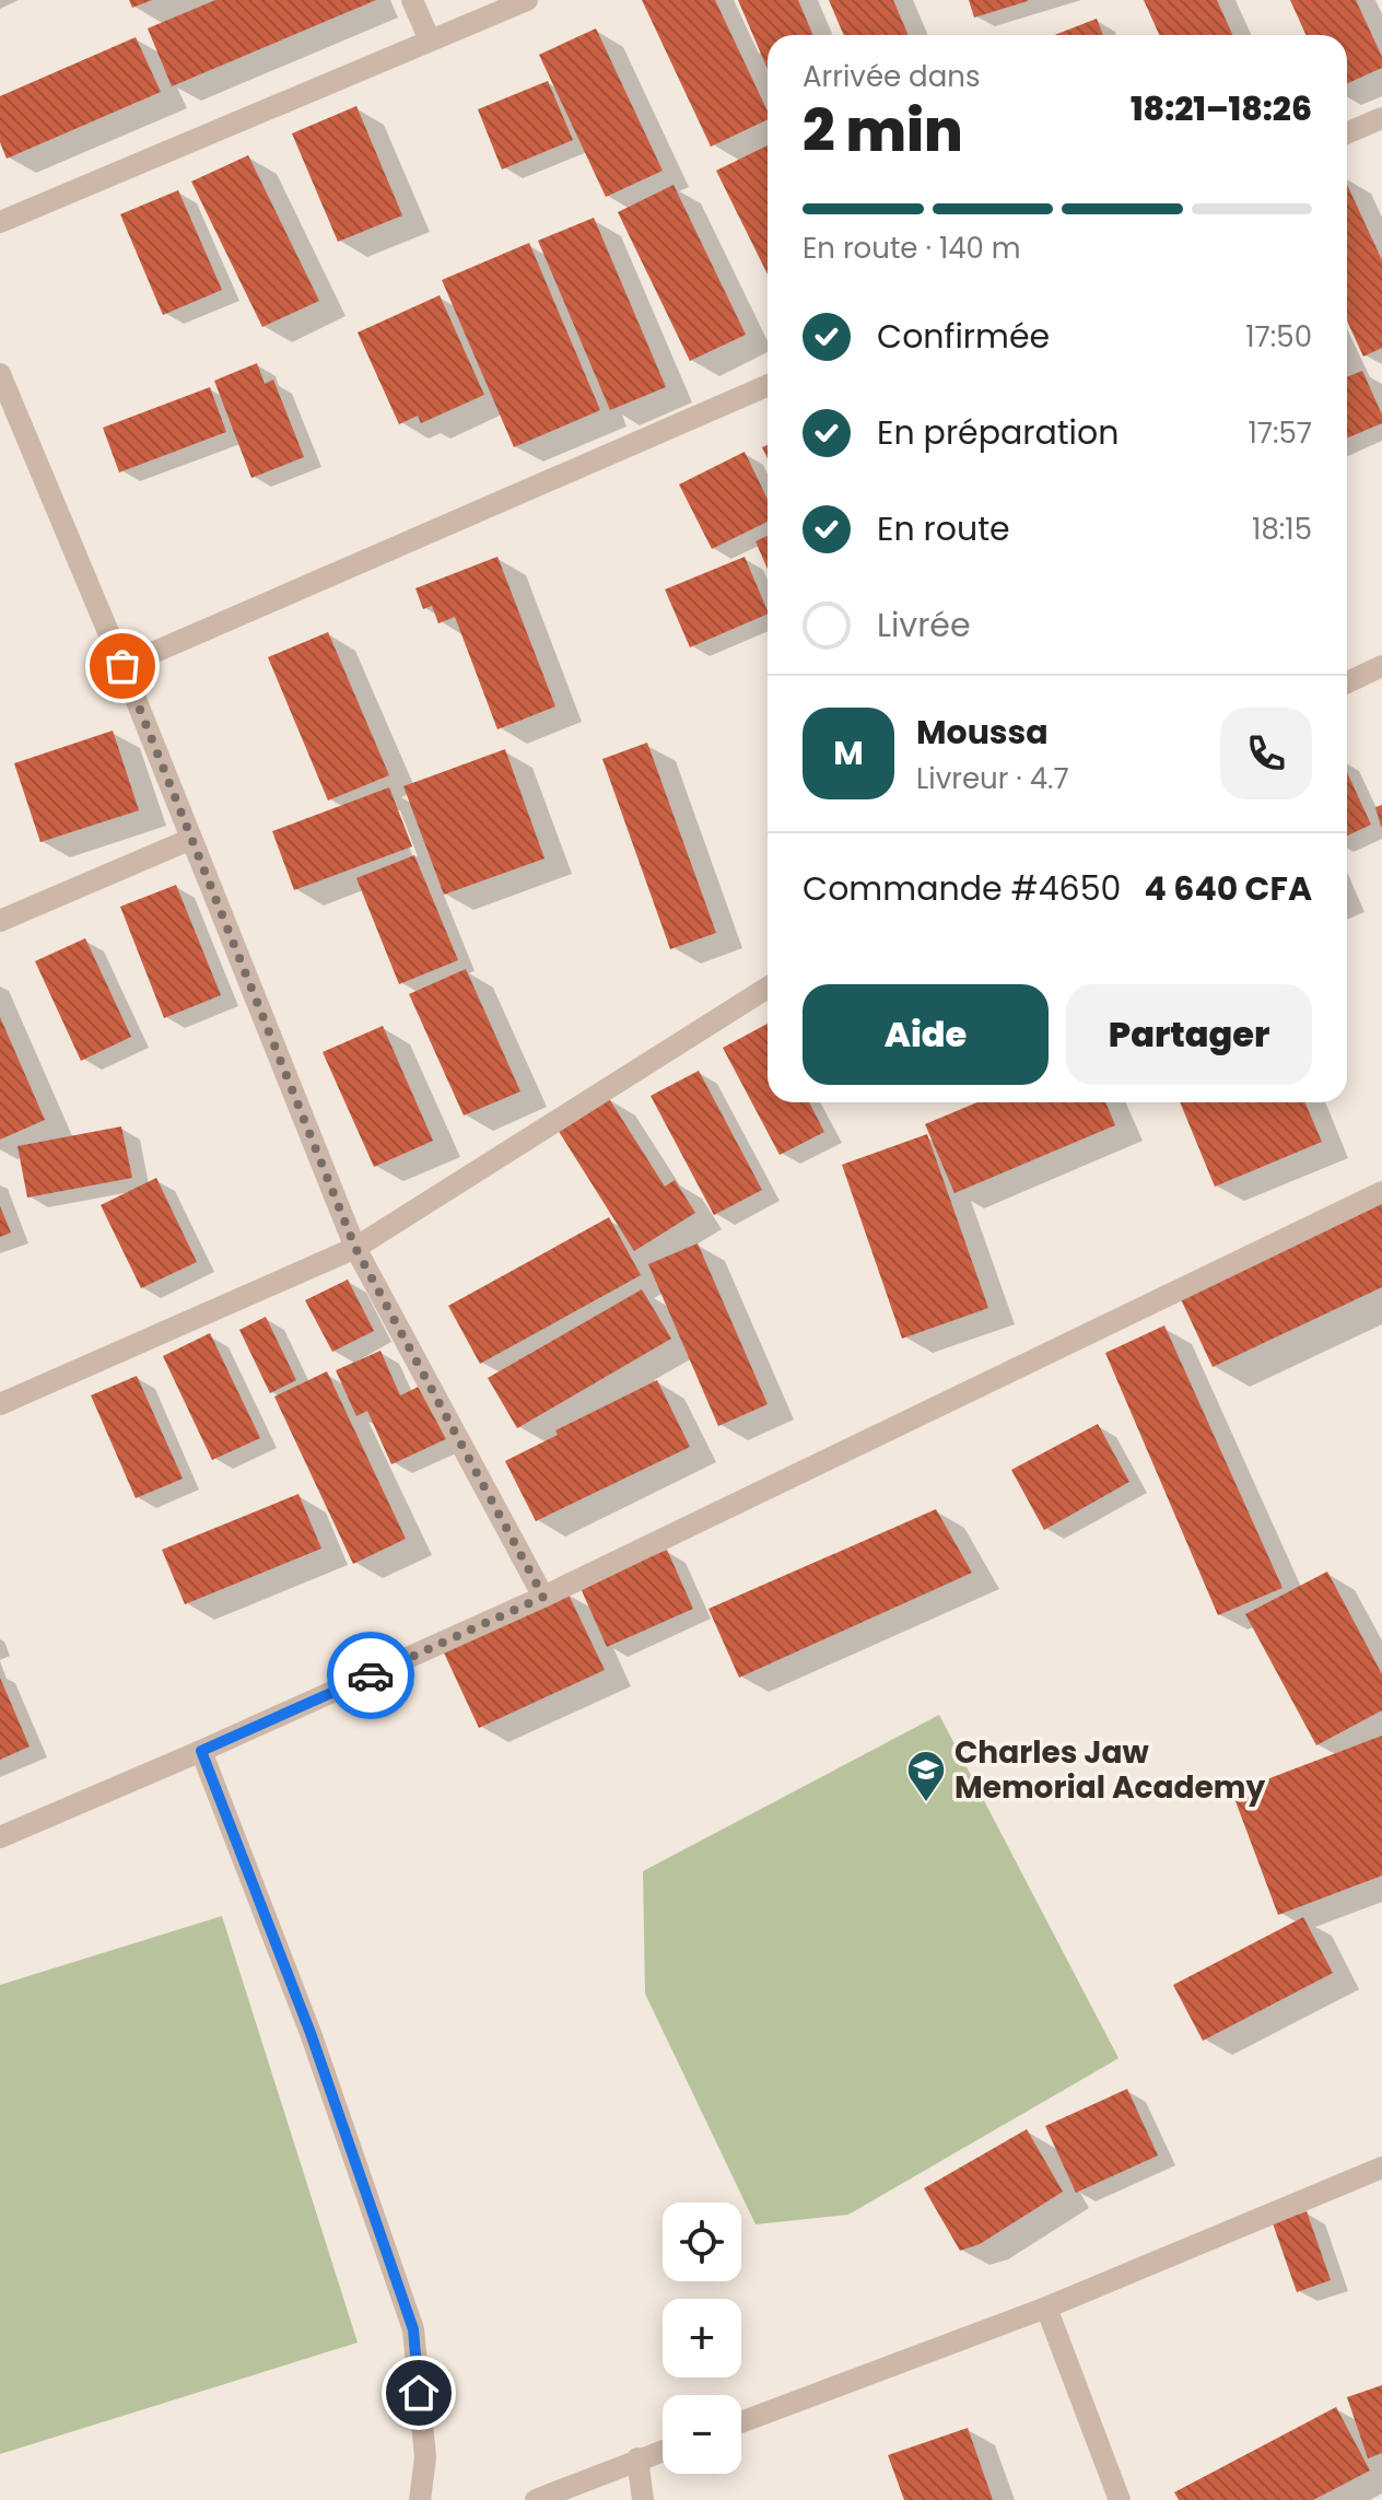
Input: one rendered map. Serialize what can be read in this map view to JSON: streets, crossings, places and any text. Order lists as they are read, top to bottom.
{
  "places": {
    "school or university": ["Charles Jaw Memorial Academy"]
  },
  "page": {
    "heading": ["2 min", "Arrivée dans", "18:21–18:26"],
    "panel": [
      "Moussa",
      "Livreur · 4.7",
      "Commande #4650",
      "4 640 CFA"
    ],
    "bar": "En route · 140 m",
    "list": [
      ["Confirmée", "17:50"],
      ["En préparation", "17:57"],
      ["En route", "18:15"],
      "Livrée"
    ],
    "round": "M",
    "buttons": ["Aide", "Partager"],
    "map_buttons": ["+", "−"]
  }
}
